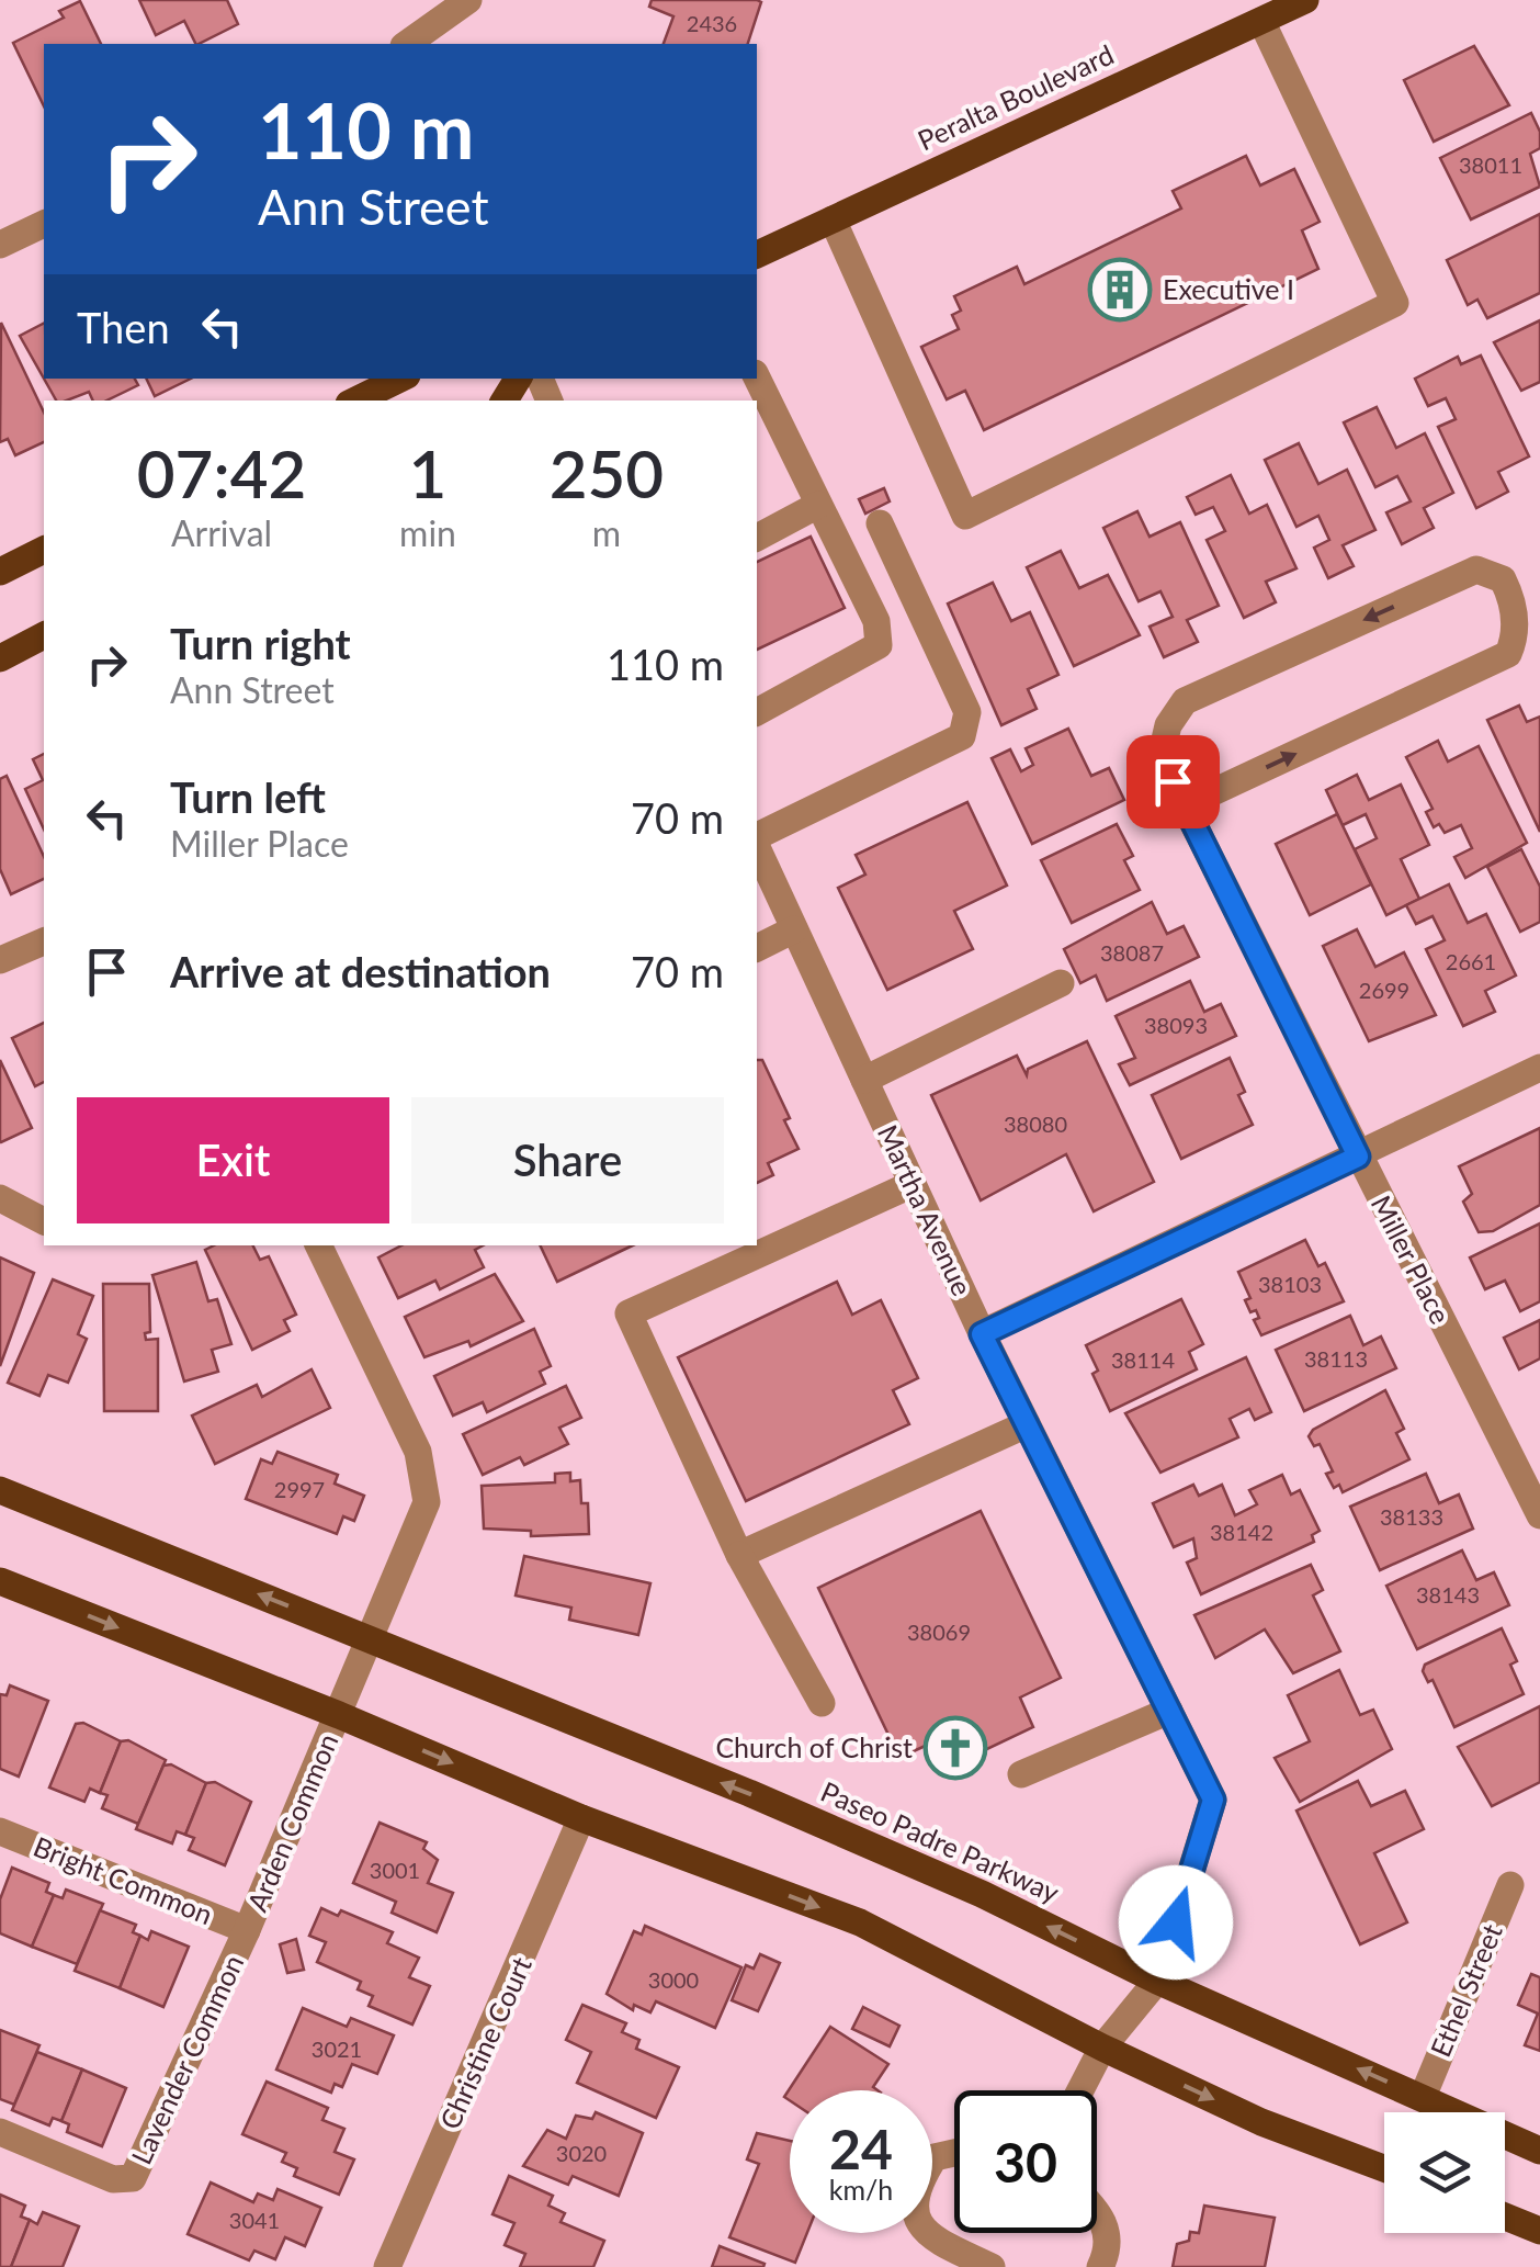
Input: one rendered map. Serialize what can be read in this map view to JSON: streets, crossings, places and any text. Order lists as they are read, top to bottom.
{
  "streets": {
    "main road": ["Peralta Boulevard", "Paseo Padre Parkway"],
    "street": [
      "Martha Avenue",
      "Miller Place",
      "Arden Common",
      "Bright Common",
      "Ethel Street",
      "Christine Court",
      "Lavender Common"
    ]
  },
  "crossings": [
    ["Martha Avenue", "Paseo Padre Parkway"],
    ["Arden Common", "Paseo Padre Parkway"],
    ["Arden Common", "Bright Common"],
    ["Arden Common", "Lavender Common"],
    ["Paseo Padre Parkway", "Ethel Street"],
    ["Bright Common", "Lavender Common"]
  ],
  "places": {
    "building": ["Executive I"],
    "church": ["Church of Christ"]
  },
  "house_numbers": [
    "2436",
    "38011",
    "38087",
    "2661",
    "2699",
    "38093",
    "38080",
    "38103",
    "38113",
    "38114",
    "2997",
    "38133",
    "38142",
    "38143",
    "38069",
    "3001",
    "3000",
    "3021",
    "3020",
    "3041"
  ],
  "page": {
    "turn": ["110 m", "Ann Street"],
    "then": "Then",
    "eta": [
      "07:42",
      "Arrival",
      "1",
      "min",
      "250",
      "m"
    ],
    "list": [
      {
        "name": "Turn right",
        "note": "Ann Street",
        "value": "110 m"
      },
      {
        "name": "Turn left",
        "note": "Miller Place",
        "value": "70 m"
      },
      {
        "name": "Arrive at destination",
        "value": "70 m"
      }
    ],
    "buttons": ["Exit", "Share"],
    "speed": "24 km/h",
    "limit": "30"
  }
}
